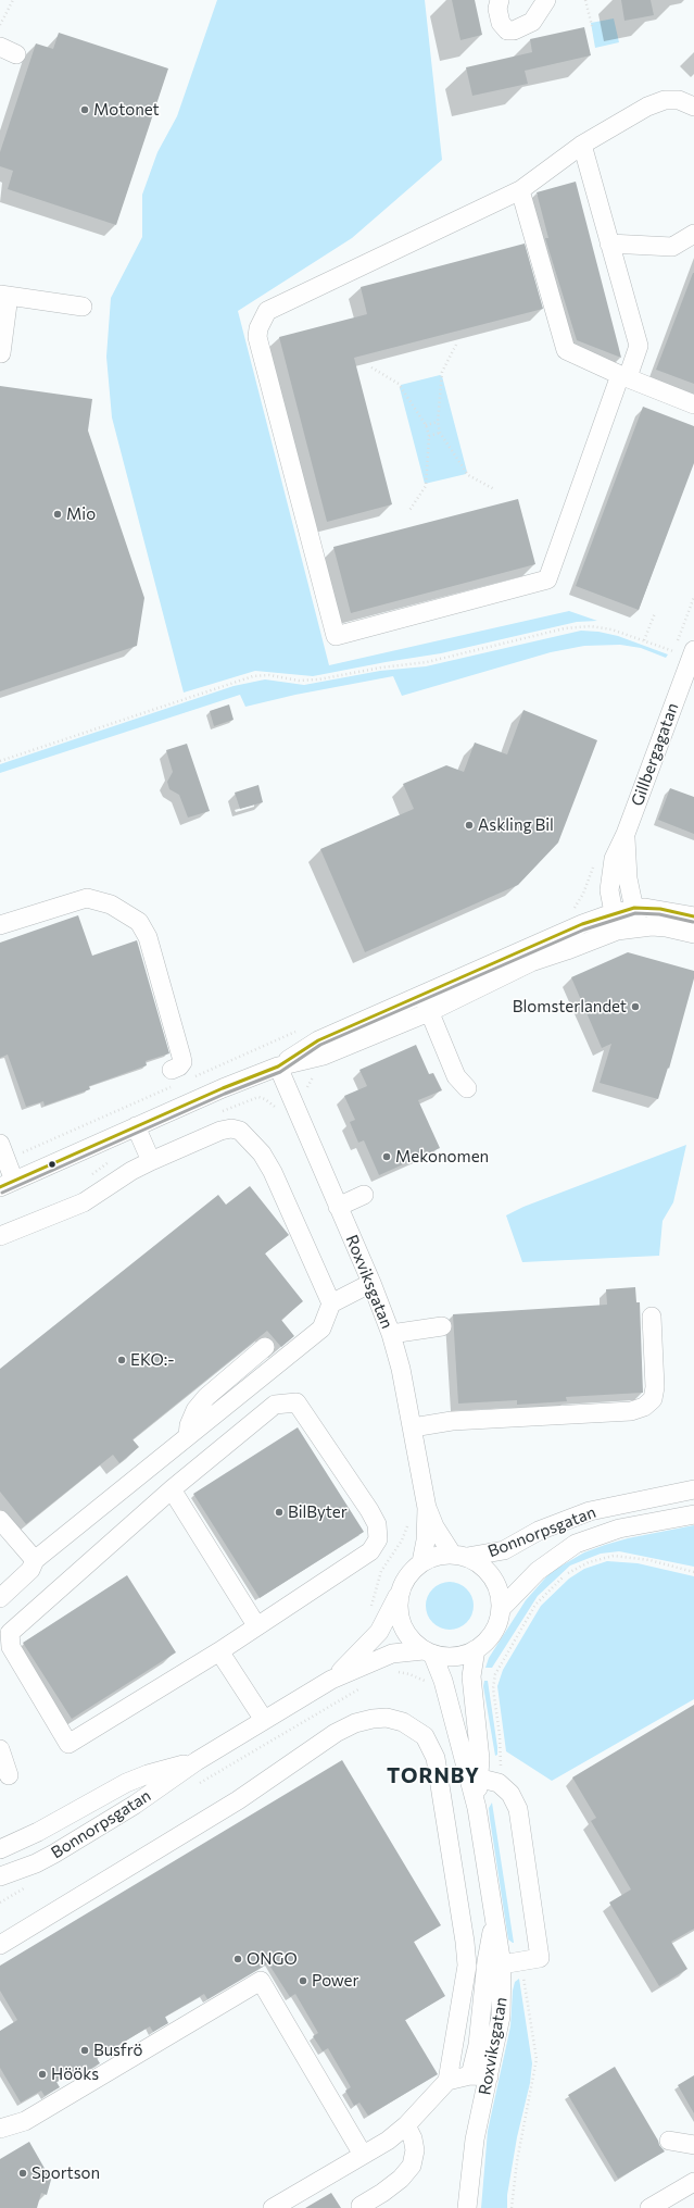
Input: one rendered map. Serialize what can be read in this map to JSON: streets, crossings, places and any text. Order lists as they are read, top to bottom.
{
  "streets": {
    "street": ["Gillbergagatan", "Roxviksgatan", "Bonnorpsgatan"]
  },
  "crossings": [
    ["Roxviksgatan", "Bonnorpsgatan"]
  ],
  "districts": ["TORNBY"],
  "places": [
    "Motonet",
    "Mio",
    "Askling Bil",
    "Blomsterlandet",
    "Mekonomen",
    "EKO:-",
    "BilByter",
    "ONGO",
    "Power",
    "Busfrö",
    "Hööks",
    "Sportson"
  ]
}
